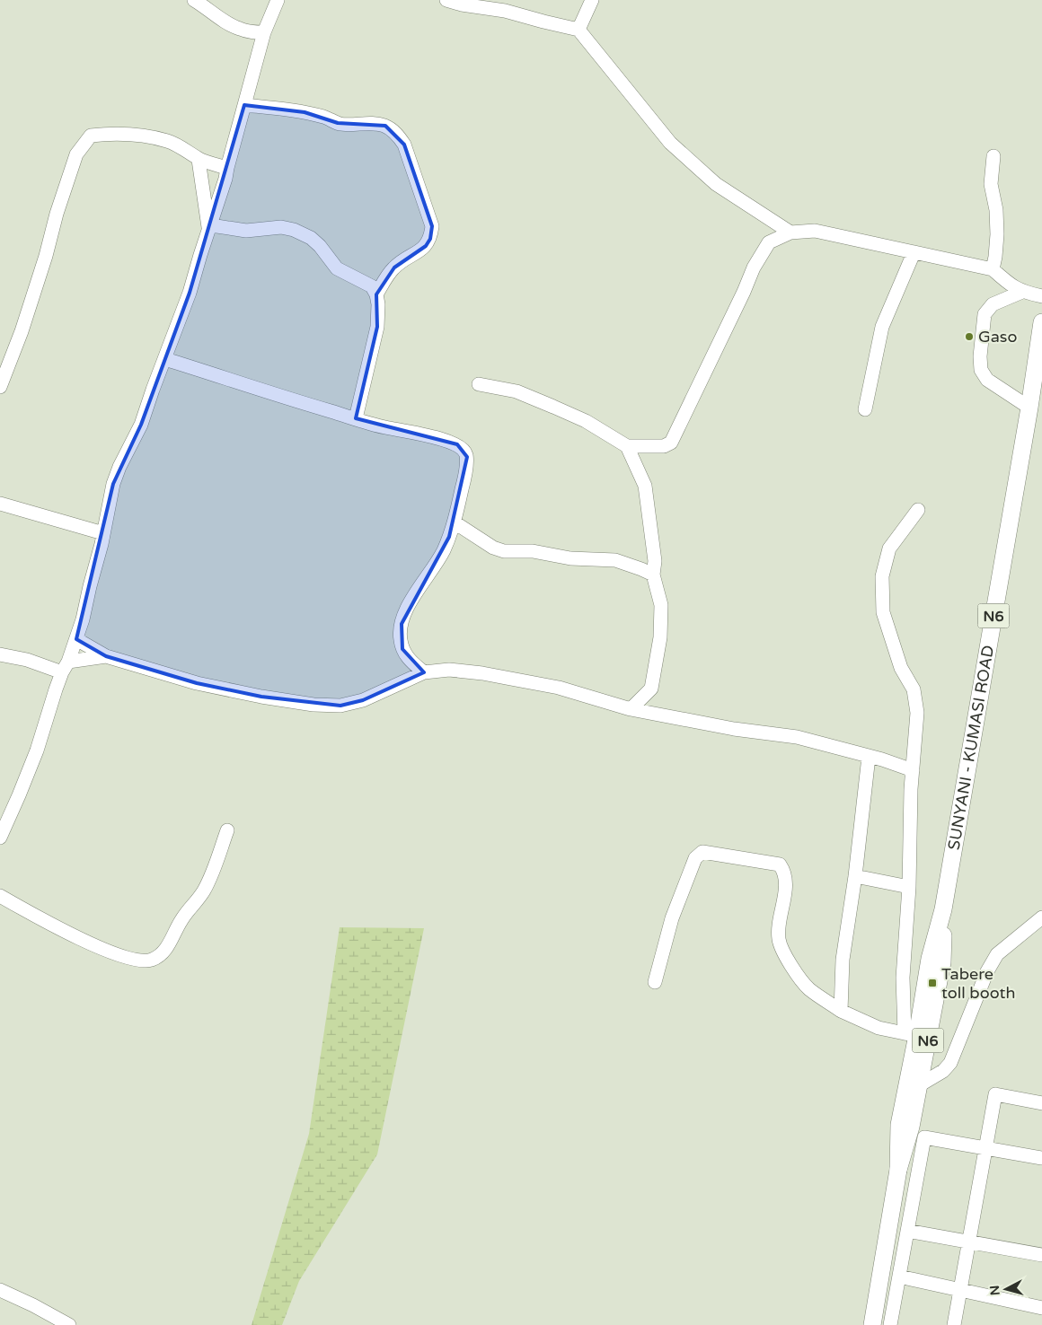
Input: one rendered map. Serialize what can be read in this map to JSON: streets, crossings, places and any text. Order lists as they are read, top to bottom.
{
  "streets": {
    "main road": ["N6", "SUNYANI - KUMASI ROAD"]
  },
  "crossings": [
    ["N6", "SUNYANI - KUMASI ROAD"]
  ],
  "places": {
    "other": ["Gaso"],
    "transit": ["Tabere toll booth"]
  },
  "north": "left"
}
